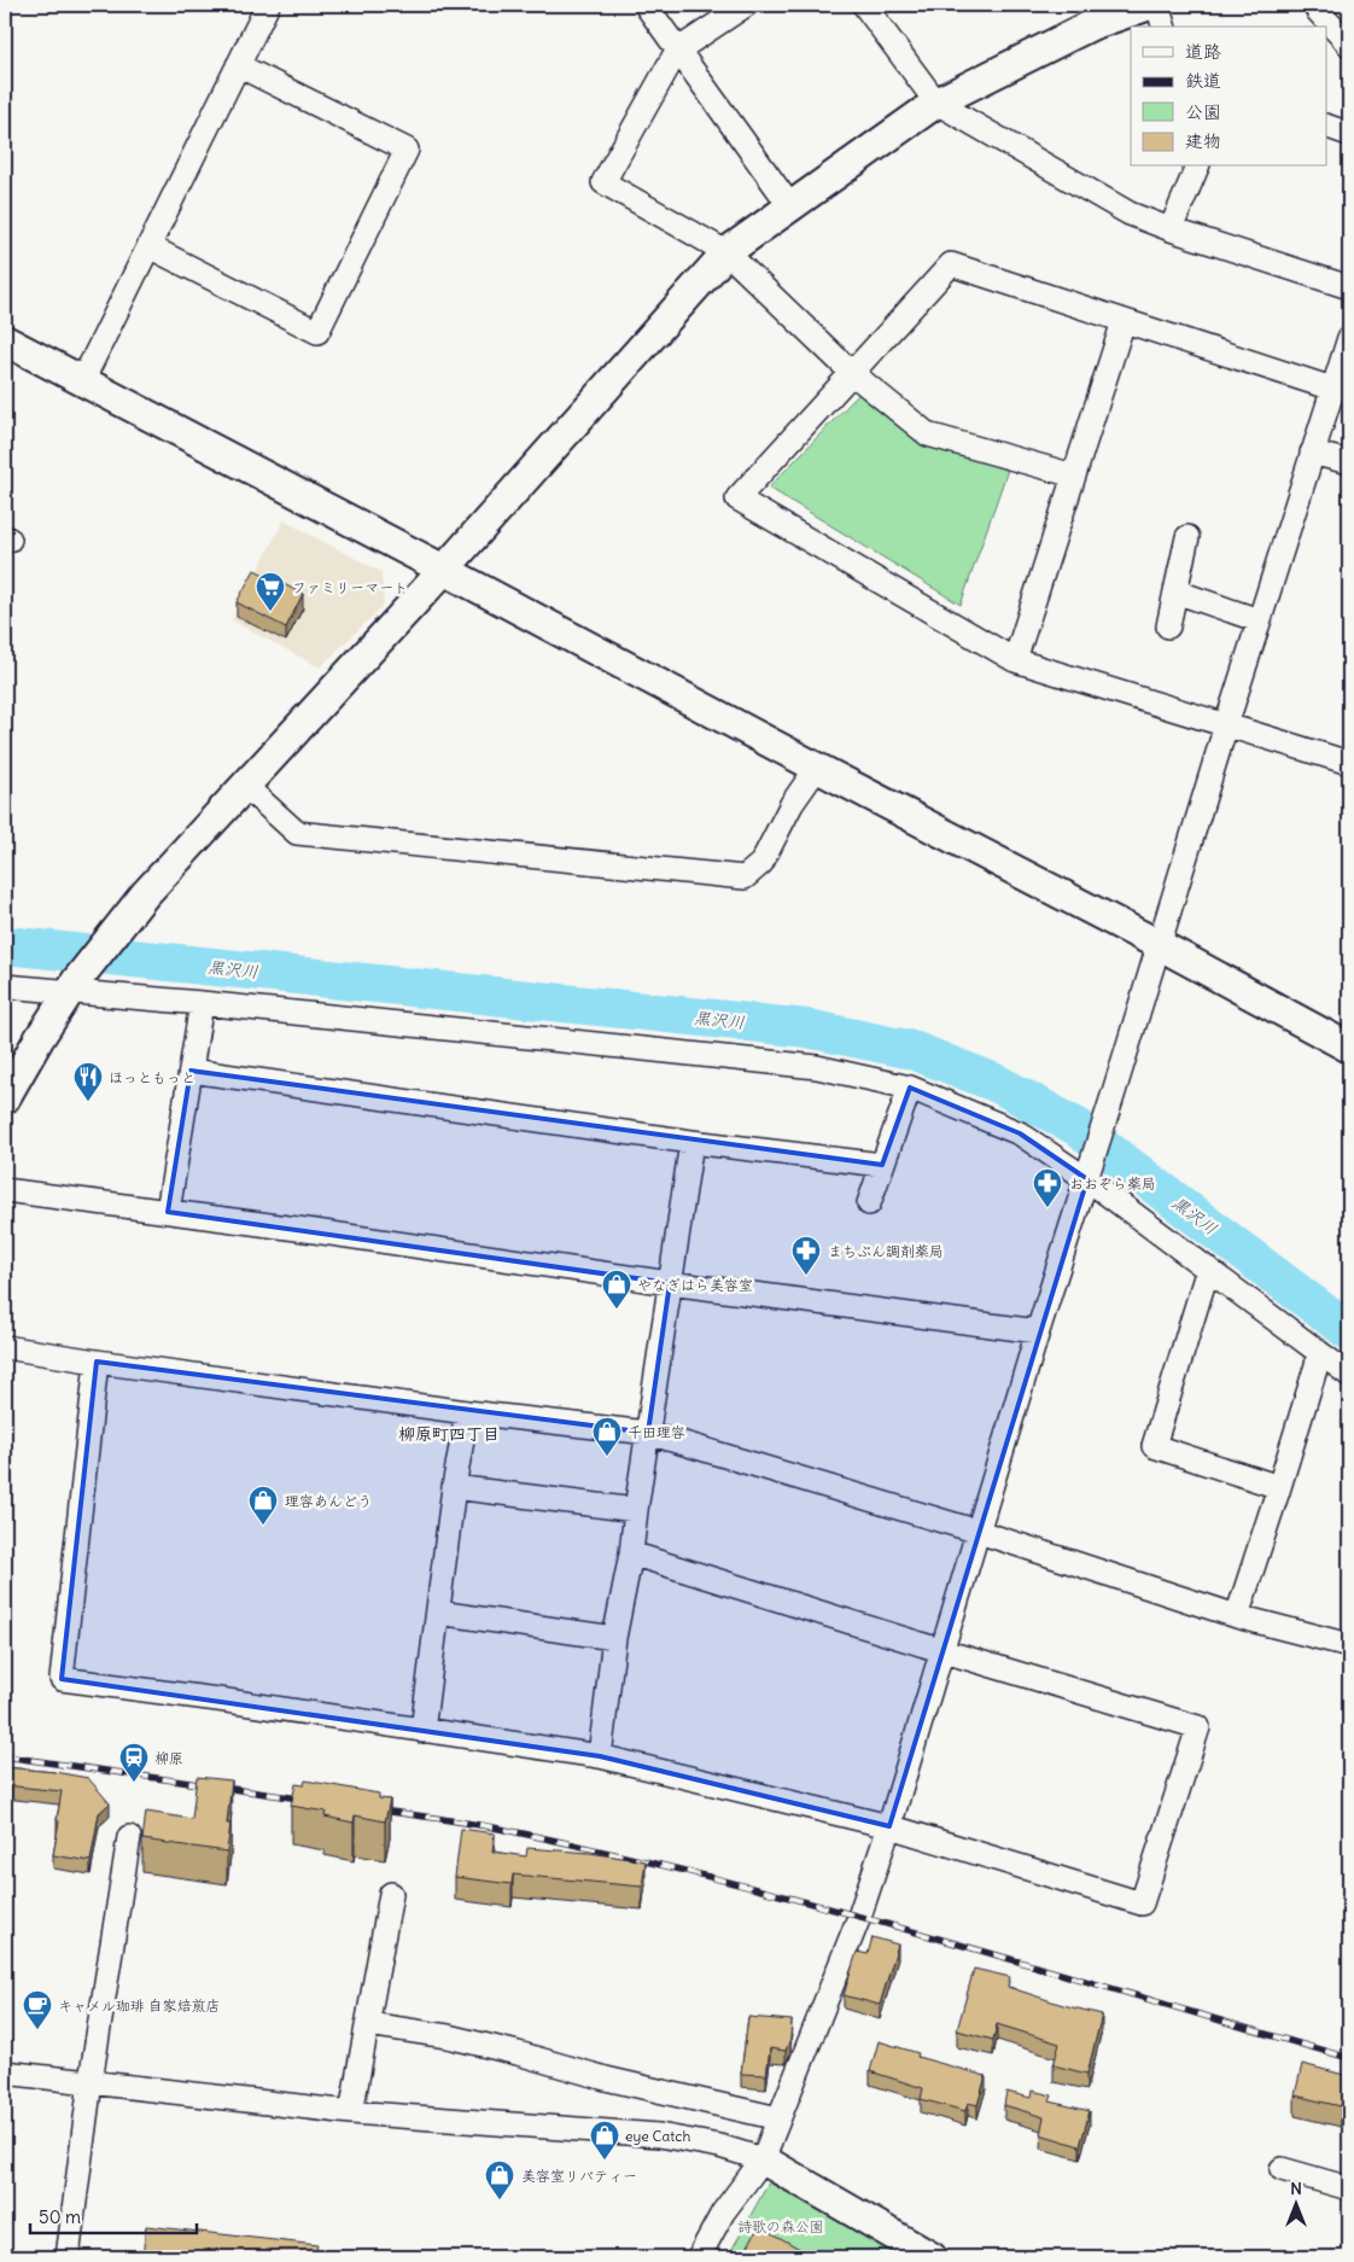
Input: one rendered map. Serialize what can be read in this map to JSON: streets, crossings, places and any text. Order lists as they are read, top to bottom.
{
  "districts": ["柳原町四丁目"],
  "water": ["黒沢川"],
  "parks": ["詩歌の森公園"],
  "places": {
    "supermarket": ["ファミリーマート"],
    "restaurant": ["ほっともっと"],
    "pharmacy": ["おおぞら薬局", "まちぶん調剤薬局"],
    "shop": [
      "やなぎはら美容室",
      "千田理容",
      "理容あんどう",
      "eye Catch",
      "美容室リバティー"
    ],
    "station": ["柳原"],
    "cafe": ["キャメル珈琲 自家焙煎店"]
  },
  "legend": [
    "道路",
    "鉄道",
    "公園",
    "建物"
  ],
  "scale_bar": "50 m",
  "north": "top"
}
